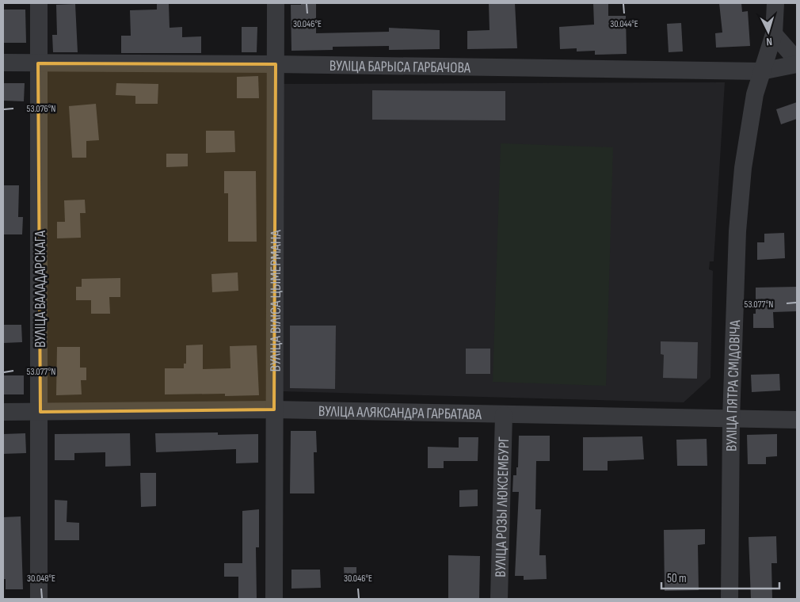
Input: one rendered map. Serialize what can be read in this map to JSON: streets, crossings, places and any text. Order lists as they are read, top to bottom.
{
  "streets": {
    "street": [
      "ВУЛІЦА БАРЫСА ГАРБАЧОВА",
      "ВУЛІЦА ВАЛАДАРСКАГА",
      "ВУЛІЦА ВІЛІСА ЦЫМЕРМАНА",
      "ВУЛІЦА ПЯТРА СМІДОВІЧА",
      "ВУЛІЦА АЛЯКСАНДРА ГАРБАТАВА",
      "ВУЛІЦА РОЗЫ ЛЮКСЕМБУРГ"
    ]
  },
  "crossings": [
    ["ВУЛІЦА БАРЫСА ГАРБАЧОВА", "ВУЛІЦА ВАЛАДАРСКАГА"],
    ["ВУЛІЦА БАРЫСА ГАРБАЧОВА", "ВУЛІЦА ВІЛІСА ЦЫМЕРМАНА"],
    ["ВУЛІЦА БАРЫСА ГАРБАЧОВА", "ВУЛІЦА ПЯТРА СМІДОВІЧА"],
    ["ВУЛІЦА ВАЛАДАРСКАГА", "ВУЛІЦА АЛЯКСАНДРА ГАРБАТАВА"],
    ["ВУЛІЦА ВІЛІСА ЦЫМЕРМАНА", "ВУЛІЦА АЛЯКСАНДРА ГАРБАТАВА"],
    ["ВУЛІЦА ПЯТРА СМІДОВІЧА", "ВУЛІЦА АЛЯКСАНДРА ГАРБАТАВА"],
    ["ВУЛІЦА АЛЯКСАНДРА ГАРБАТАВА", "ВУЛІЦА РОЗЫ ЛЮКСЕМБУРГ"]
  ],
  "scale_bar": "50 m",
  "north": "bottom",
  "coordinates": [
    "30.046°E",
    "30.044°E",
    "53.076°N",
    "53.077°N",
    "30.048°E"
  ]
}
